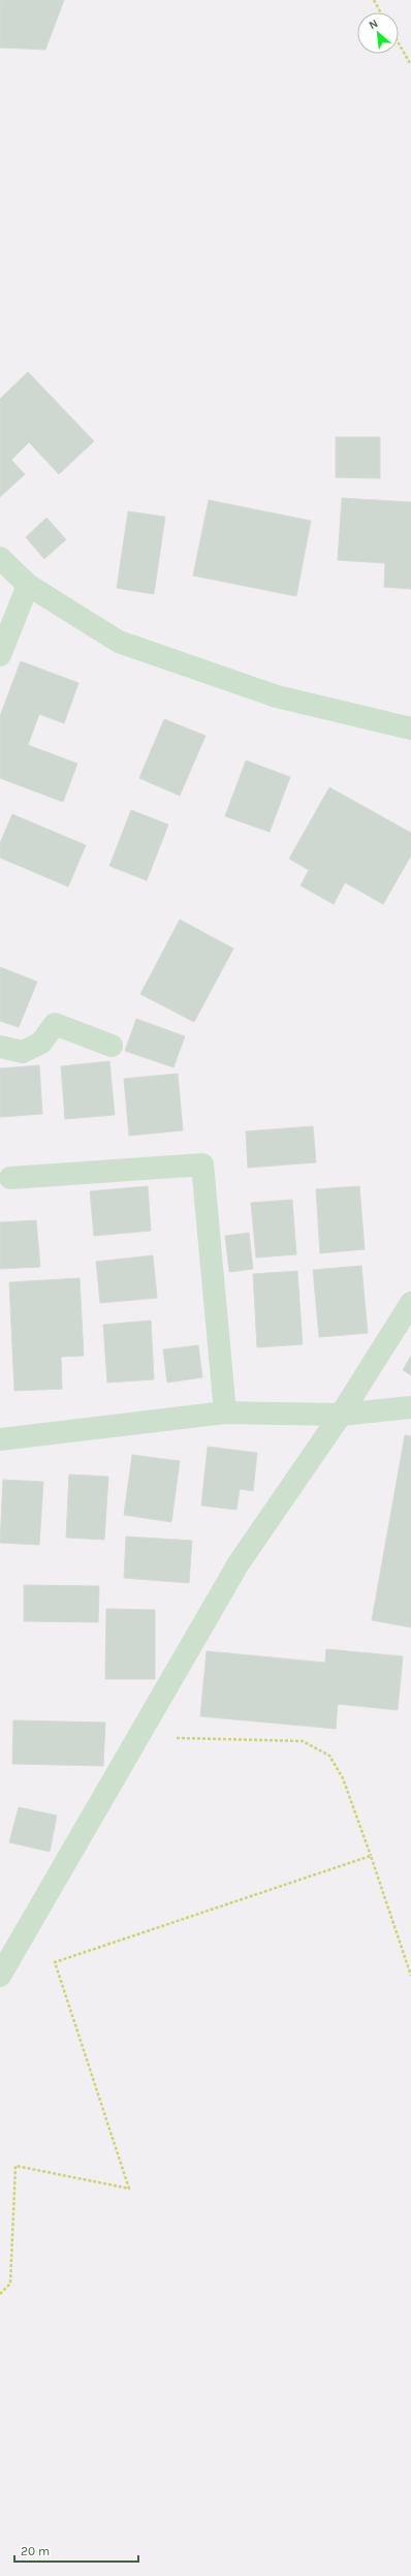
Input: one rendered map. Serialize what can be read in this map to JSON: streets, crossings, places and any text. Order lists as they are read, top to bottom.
{
  "scale_bar": "20 m",
  "north": "top left"
}
